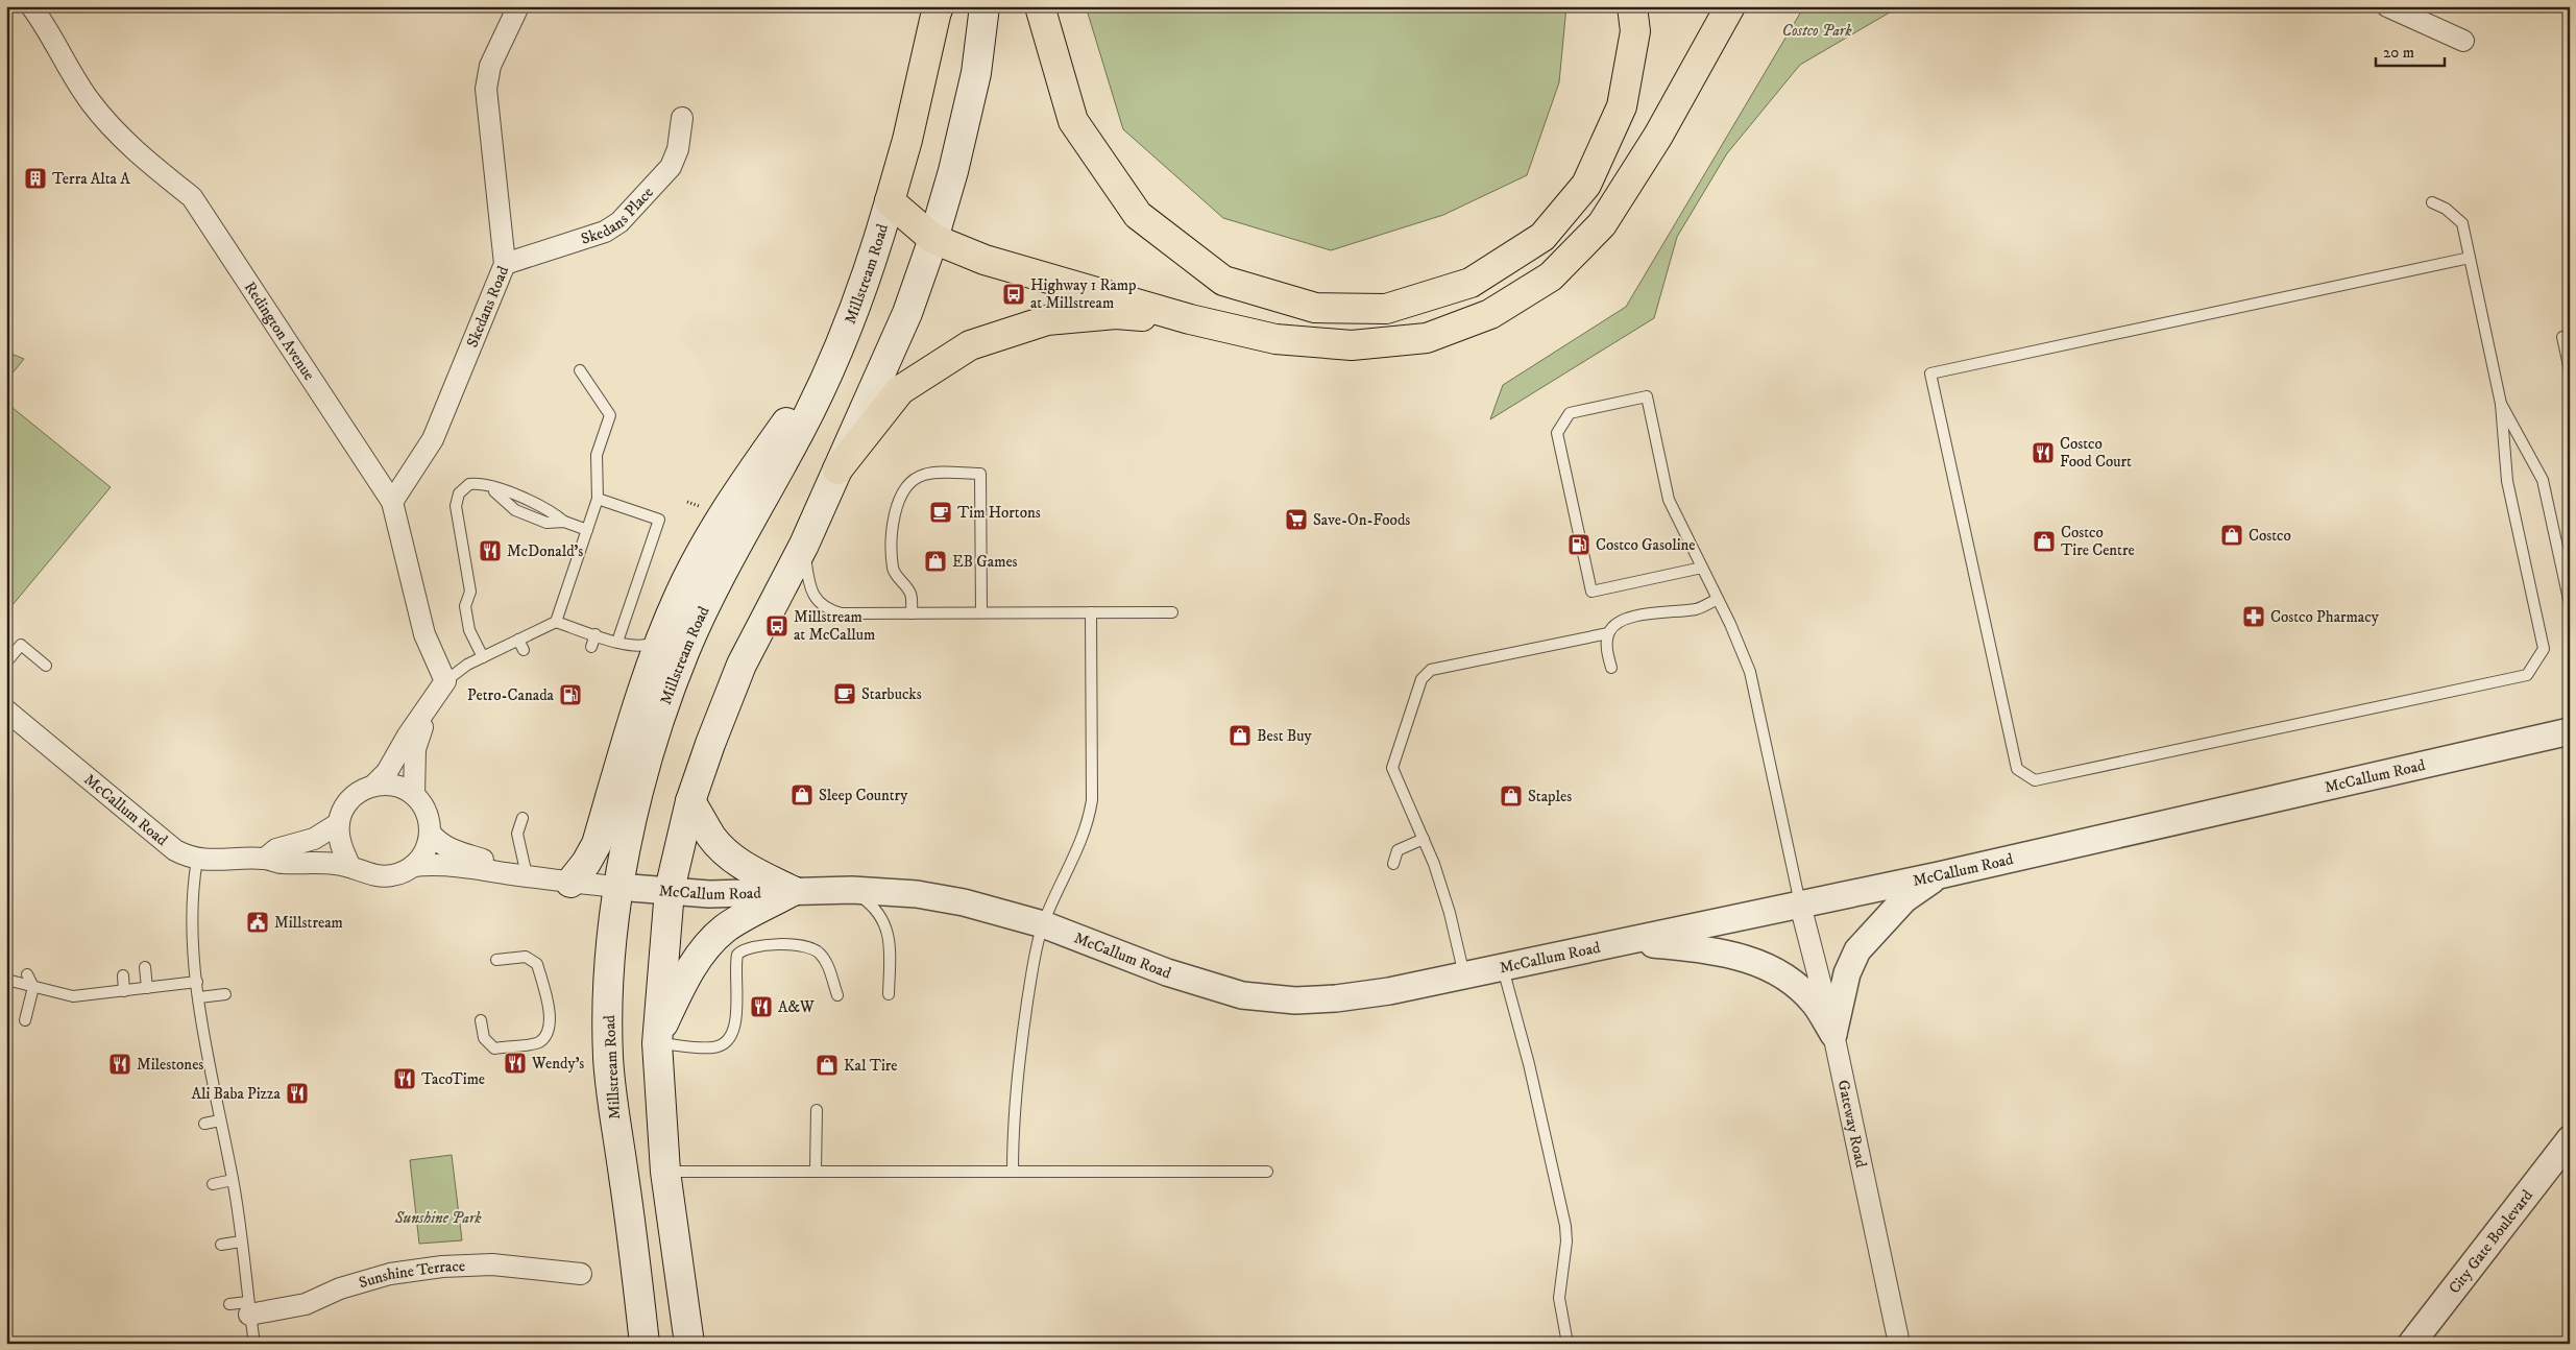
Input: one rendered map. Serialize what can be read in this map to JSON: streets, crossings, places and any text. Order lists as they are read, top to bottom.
{
  "streets": {
    "main road": ["Millstream Road"],
    "street": [
      "Skedans Place",
      "Skedans Road",
      "Redington Avenue",
      "McCallum Road",
      "Gateway Road",
      "City Gate Boulevard",
      "Sunshine Terrace"
    ]
  },
  "crossings": [
    ["Skedans Place", "Skedans Road"],
    ["Millstream Road", "McCallum Road"],
    ["Skedans Road", "Redington Avenue"],
    ["McCallum Road", "Gateway Road"]
  ],
  "parks": ["Costco Park", "Sunshine Park"],
  "places": {
    "building": ["Terra Alta A"],
    "bus stop": ["Highway 1 Ramp at Millstream", "Millstream at McCallum"],
    "restaurant": [
      "Costco Food Court",
      "McDonald's",
      "A&W",
      "Wendy's",
      "Milestones",
      "TacoTime",
      "Ali Baba Pizza"
    ],
    "cafe": ["Tim Hortons", "Starbucks"],
    "supermarket": ["Save-On-Foods"],
    "shop": [
      "Costco",
      "Costco Tire Centre",
      "EB Games",
      "Best Buy",
      "Sleep Country",
      "Staples",
      "Kal Tire"
    ],
    "fuel station": ["Costco Gasoline", "Petro-Canada"],
    "pharmacy": ["Costco Pharmacy"],
    "public building": ["Millstream"]
  },
  "scale_bar": "20 m"
}
